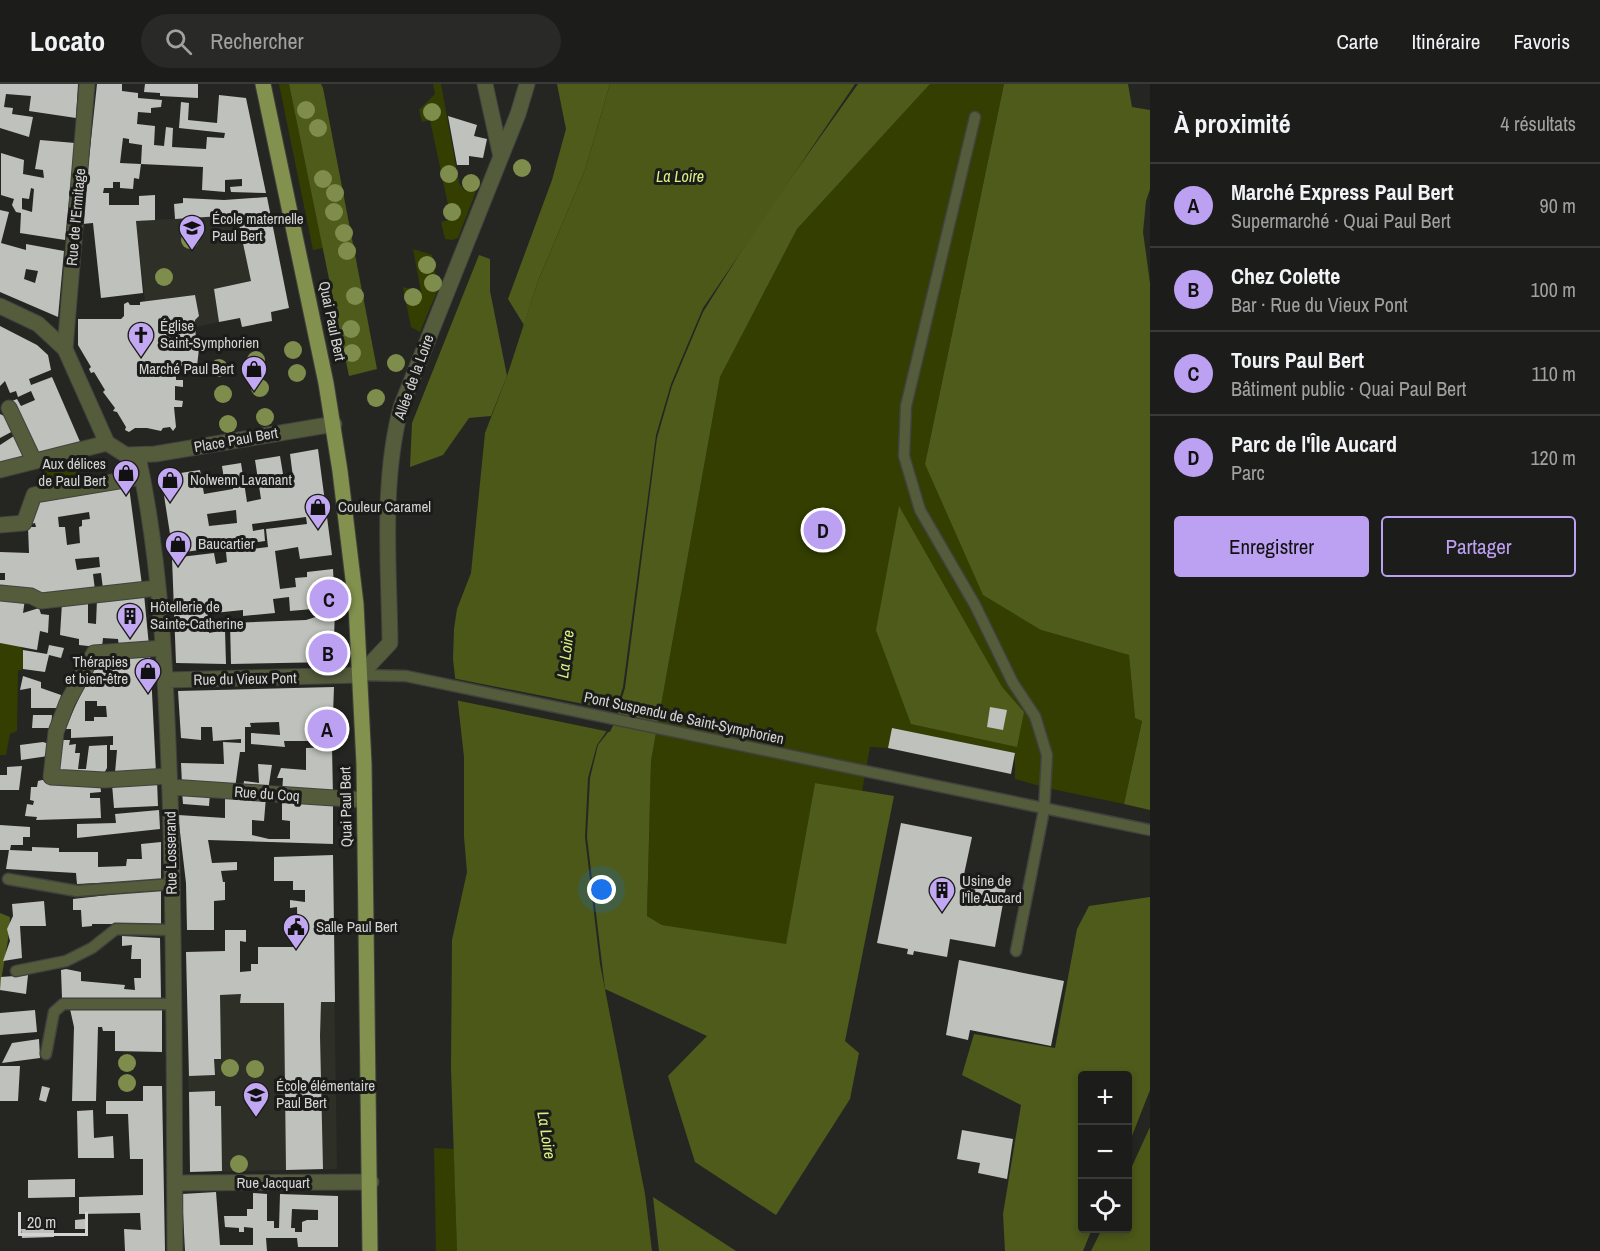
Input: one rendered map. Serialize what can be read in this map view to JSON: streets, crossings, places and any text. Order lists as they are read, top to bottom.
{
  "streets": {
    "main road": ["Quai Paul Bert"],
    "street": [
      "Rue de l'Ermitage",
      "Allée de la Loire",
      "Place Paul Bert",
      "Rue du Vieux Pont",
      "Rue du Coq",
      "Rue Losserand",
      "Rue Jacquart"
    ],
    "lane": ["Pont Suspendu de Saint-Symphorien"]
  },
  "crossings": [
    ["Quai Paul Bert", "Allée de la Loire"],
    ["Quai Paul Bert", "Place Paul Bert"],
    ["Quai Paul Bert", "Rue du Vieux Pont"],
    ["Quai Paul Bert", "Pont Suspendu de Saint-Symphorien"],
    ["Quai Paul Bert", "Rue du Coq"],
    ["Quai Paul Bert", "Rue Jacquart"],
    ["Allée de la Loire", "Rue du Vieux Pont"],
    ["Allée de la Loire", "Pont Suspendu de Saint-Symphorien"],
    ["Place Paul Bert", "Rue Losserand"],
    ["Rue du Vieux Pont", "Pont Suspendu de Saint-Symphorien"],
    ["Rue du Vieux Pont", "Rue Losserand"],
    ["Rue du Coq", "Rue Losserand"],
    ["Rue Losserand", "Rue Jacquart"]
  ],
  "water": ["La Loire"],
  "places": {
    "school or university": ["École maternelle Paul Bert", "École élémentaire Paul Bert"],
    "church": ["Église Saint-Symphorien"],
    "shop": [
      "Marché Paul Bert",
      "Aux délices de Paul Bert",
      "Nolwenn Lavanant",
      "Couleur Caramel",
      "Baucartier",
      "Thérapies et bien-être"
    ],
    "building": ["Hôtellerie de Sainte-Catherine", "Usine de l'Île Aucard"],
    "public building": ["Salle Paul Bert"]
  },
  "scale_bar": "20 m",
  "page": {
    "header": "Locato",
    "search": "Rechercher",
    "nav": ["Carte", "Itinéraire", "Favoris"],
    "heading": ["À proximité", "4 résultats"],
    "list": [
      {
        "mark": "A",
        "name": "Marché Express Paul Bert",
        "note": "Supermarché · Quai Paul Bert",
        "value": "90 m"
      },
      {
        "mark": "B",
        "name": "Chez Colette",
        "note": "Bar · Rue du Vieux Pont",
        "value": "100 m"
      },
      {
        "mark": "C",
        "name": "Tours Paul Bert",
        "note": "Bâtiment public · Quai Paul Bert",
        "value": "110 m"
      },
      {
        "mark": "D",
        "name": "Parc de l'Île Aucard",
        "note": "Parc",
        "value": "120 m"
      }
    ],
    "buttons": ["Enregistrer", "Partager"],
    "pins": [
      "D",
      "C",
      "B",
      "A"
    ],
    "map_buttons": ["+", "−"],
    "scale": "20 m"
  }
}
